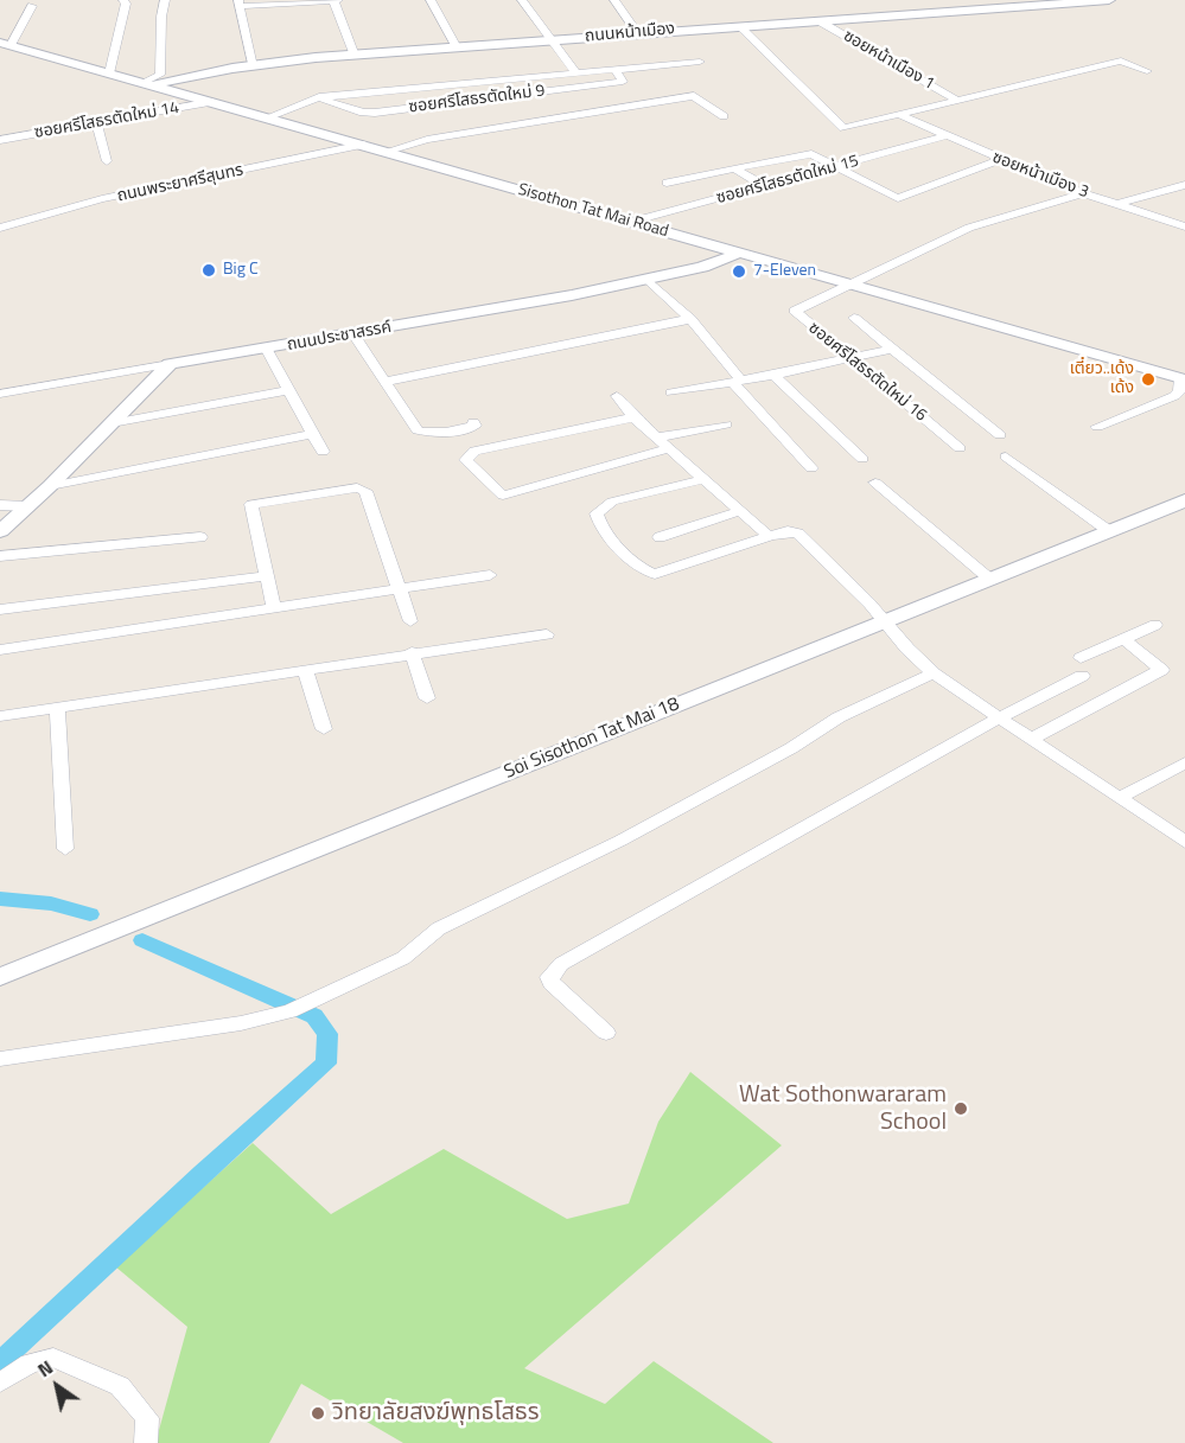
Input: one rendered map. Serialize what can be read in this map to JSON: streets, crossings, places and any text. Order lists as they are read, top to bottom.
{
  "streets": {
    "street": [
      "ถนนหน้าเมือง",
      "ซอยหน้าเมือง 1",
      "ซอยศรีโสธรตัดใหม่ 9",
      "ซอยศรีโสธรตัดใหม่ 14",
      "ซอยหน้าเมือง 3",
      "ซอยศรีโสธรตัดใหม่ 15",
      "ถนนพระยาศรีสุนทร",
      "Sisothon Tat Mai Road",
      "ถนนประชาสรรค์",
      "ซอยศรีโสธรตัดใหม่ 16",
      "Soi Sisothon Tat Mai 18"
    ]
  },
  "crossings": [
    ["ถนนหน้าเมือง", "ซอยหน้าเมือง 1"],
    ["ถนนหน้าเมือง", "Sisothon Tat Mai Road"],
    ["ซอยศรีโสธรตัดใหม่ 9", "Sisothon Tat Mai Road"],
    ["ซอยศรีโสธรตัดใหม่ 14", "Sisothon Tat Mai Road"],
    ["ซอยหน้าเมือง 3", "ซอยศรีโสธรตัดใหม่ 15"],
    ["ซอยศรีโสธรตัดใหม่ 15", "Sisothon Tat Mai Road"],
    ["ถนนพระยาศรีสุนทร", "Sisothon Tat Mai Road"],
    ["Sisothon Tat Mai Road", "ถนนประชาสรรค์"],
    ["Sisothon Tat Mai Road", "ซอยศรีโสธรตัดใหม่ 16"]
  ],
  "places": [
    "Big C",
    "7-Eleven",
    "เตี๋ยว..เด้ง เด้ง",
    "Wat Sothonwararam School",
    "วิทยาลัยสงฆ์พุทธโสธร"
  ],
  "north": "top left"
}
